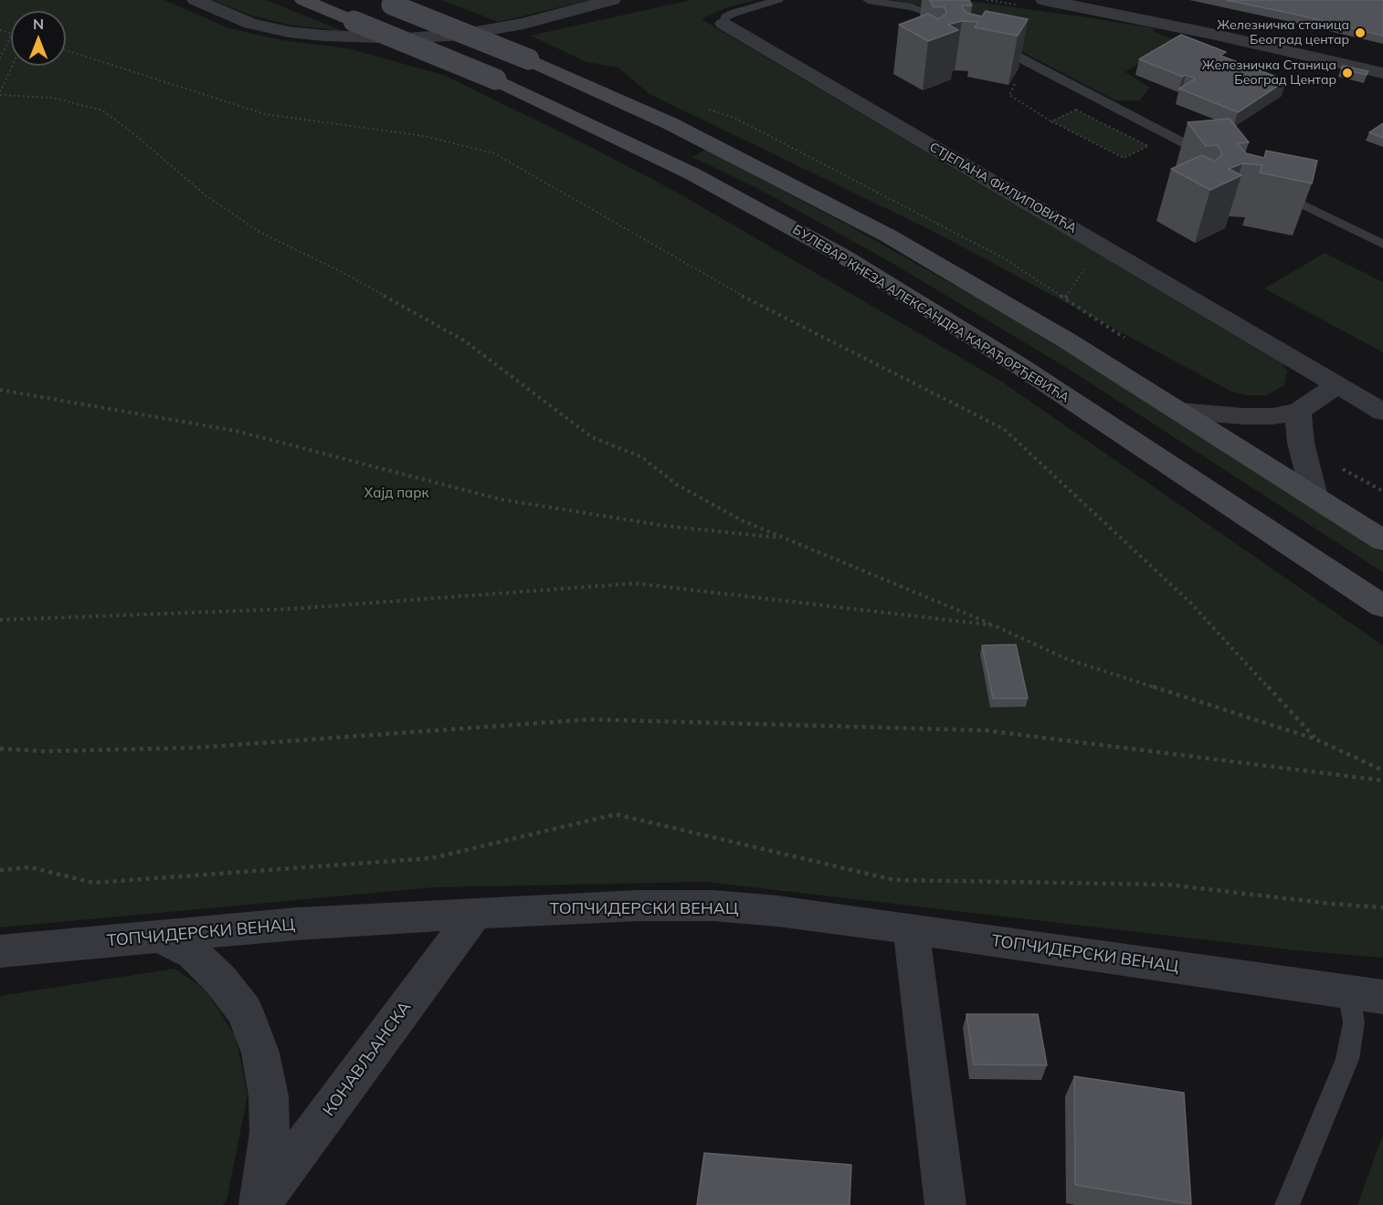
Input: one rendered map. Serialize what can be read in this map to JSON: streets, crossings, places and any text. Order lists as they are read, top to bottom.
{
  "streets": {
    "main road": ["БУЛЕВАР КНЕЗА АЛЕКСАНДРА КАРАЂОРЂЕВИЋА"],
    "street": ["СТЈЕПАНА ФИЛИПОВИЋА", "ТОПЧИДЕРСКИ ВЕНАЦ", "КОНАВЉАНСКА"]
  },
  "crossings": [
    ["ТОПЧИДЕРСКИ ВЕНАЦ", "КОНАВЉАНСКА"]
  ],
  "parks": ["Хајд парк"],
  "places": ["Железничка станица Београд центар", "Железничка Станица Београд Центар"],
  "north": "top"
}
